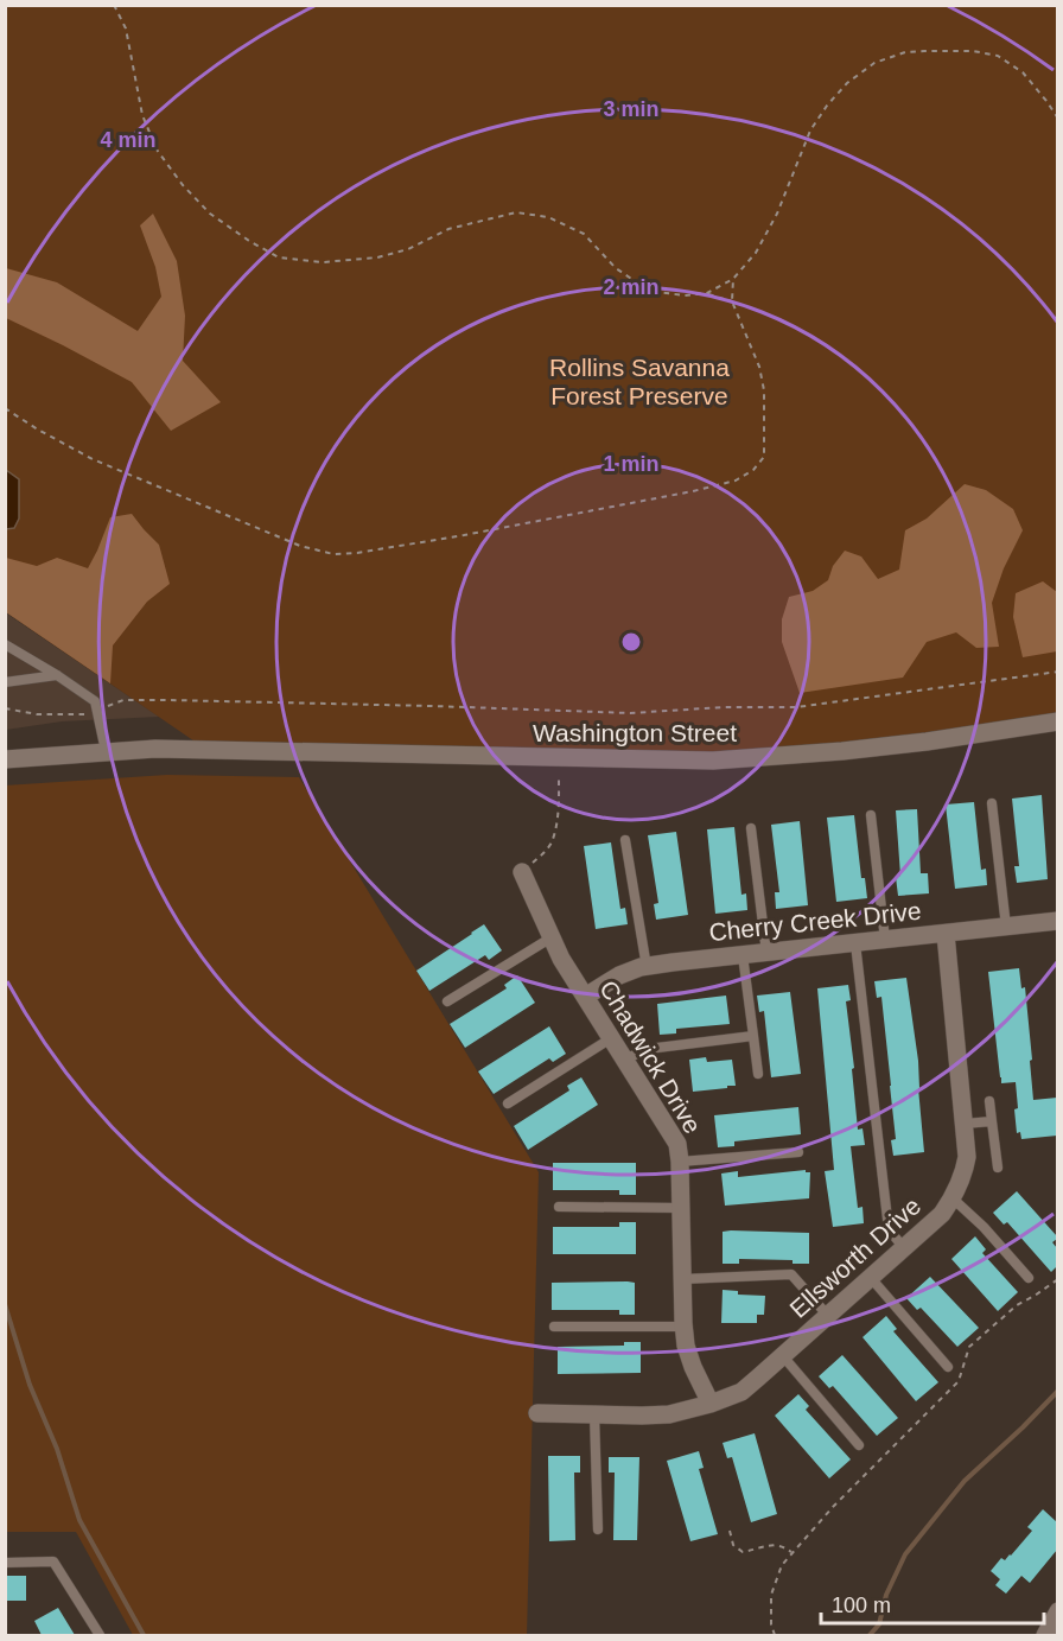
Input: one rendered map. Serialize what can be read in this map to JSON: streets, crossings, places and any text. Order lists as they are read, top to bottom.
{
  "streets": {
    "street": [
      "Washington Street",
      "Cherry Creek Drive",
      "Chadwick Drive",
      "Ellsworth Drive"
    ]
  },
  "crossings": [
    ["Cherry Creek Drive", "Chadwick Drive"],
    ["Cherry Creek Drive", "Ellsworth Drive"],
    ["Chadwick Drive", "Ellsworth Drive"]
  ],
  "parks": ["Rollins Savanna Forest Preserve"],
  "scale_bar": "100 m",
  "rings": [
    "3 min",
    "4 min",
    "2 min",
    "1 min"
  ]
}
